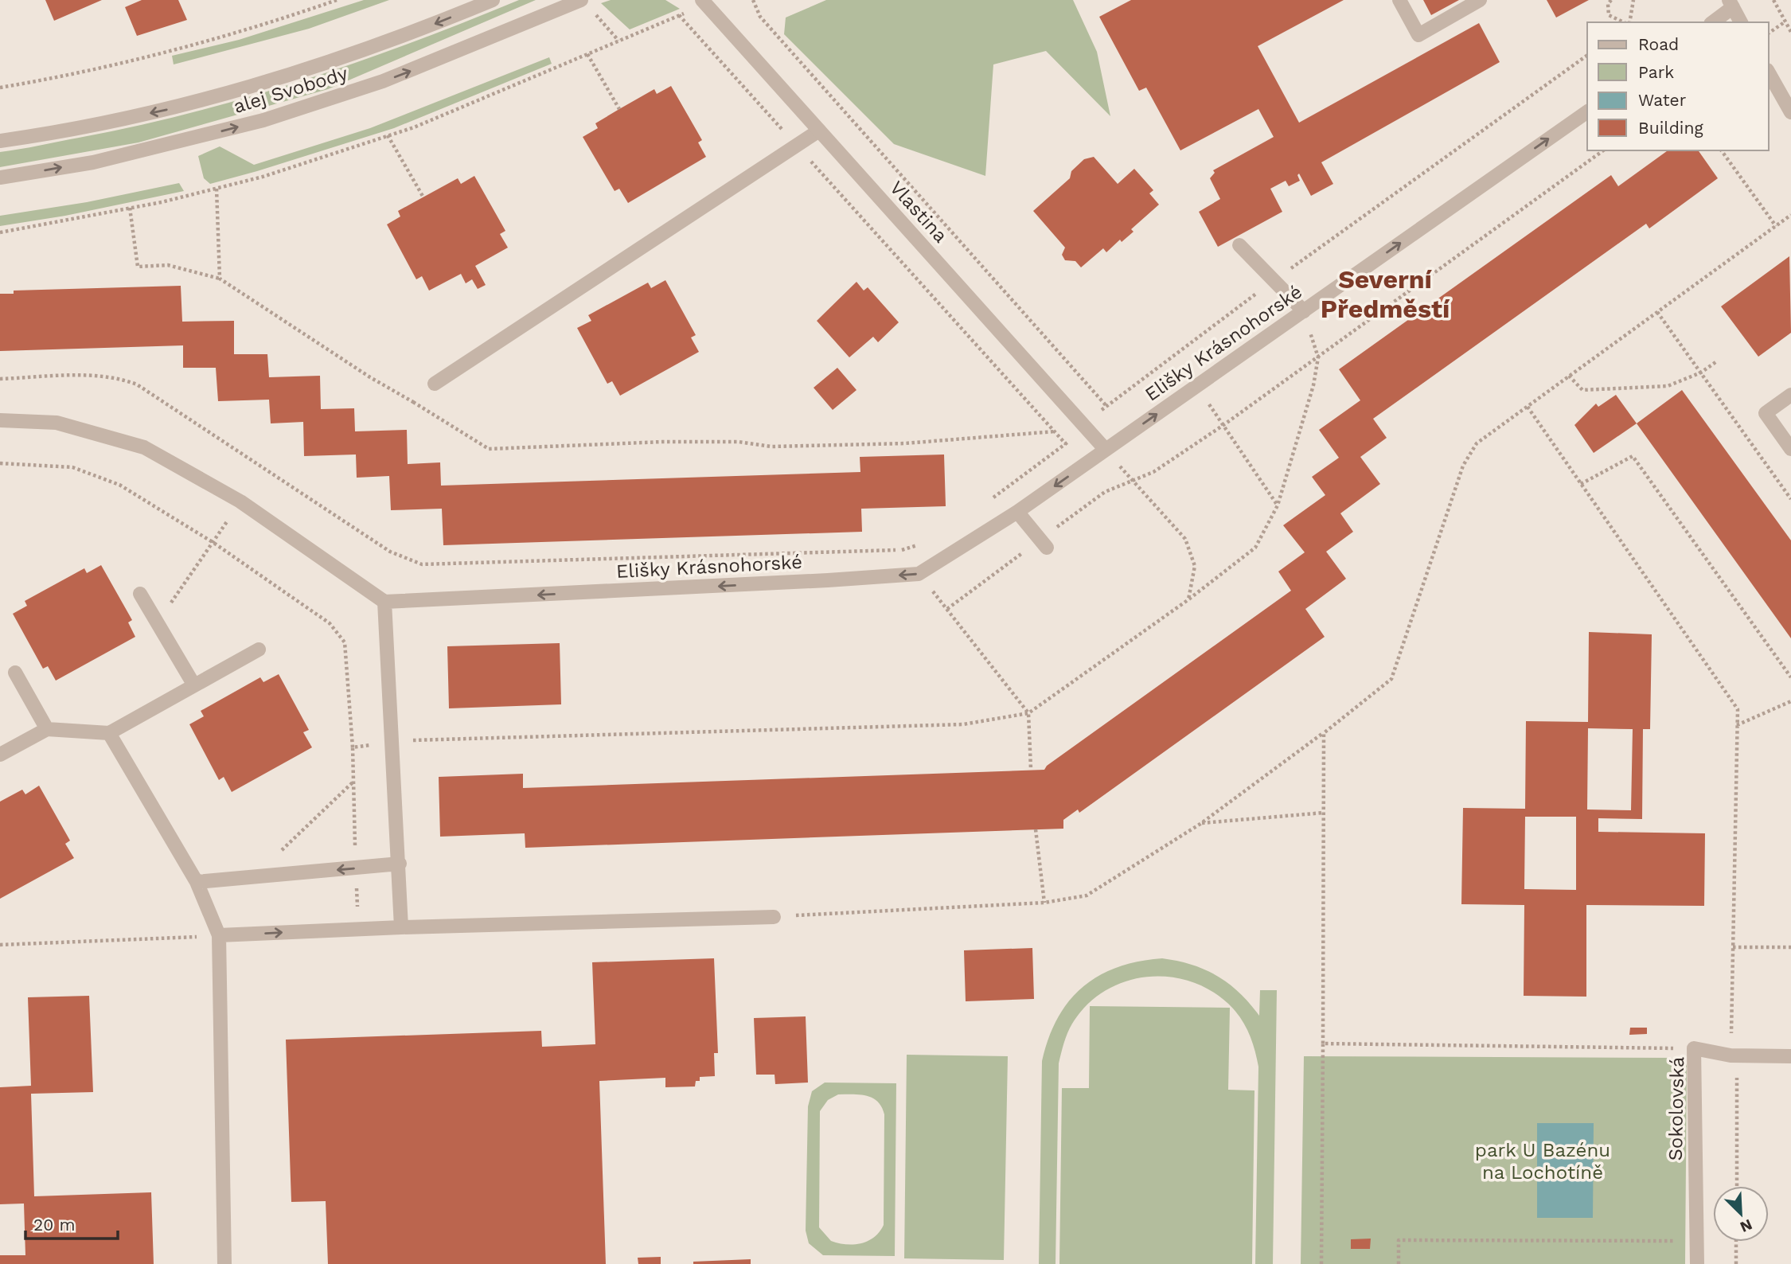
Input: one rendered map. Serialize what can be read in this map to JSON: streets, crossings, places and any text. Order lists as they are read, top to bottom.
{
  "streets": {
    "street": [
      "alej Svobody",
      "Vlastina",
      "Elišky Krásnohorské",
      "Sokolovská"
    ]
  },
  "crossings": [
    ["Vlastina", "Elišky Krásnohorské"]
  ],
  "districts": ["Severní Předměstí"],
  "parks": ["park U Bazénu na Lochotíně"],
  "legend": [
    "Road",
    "Park",
    "Water",
    "Building"
  ],
  "scale_bar": "20 m",
  "north": "bottom right"
}
